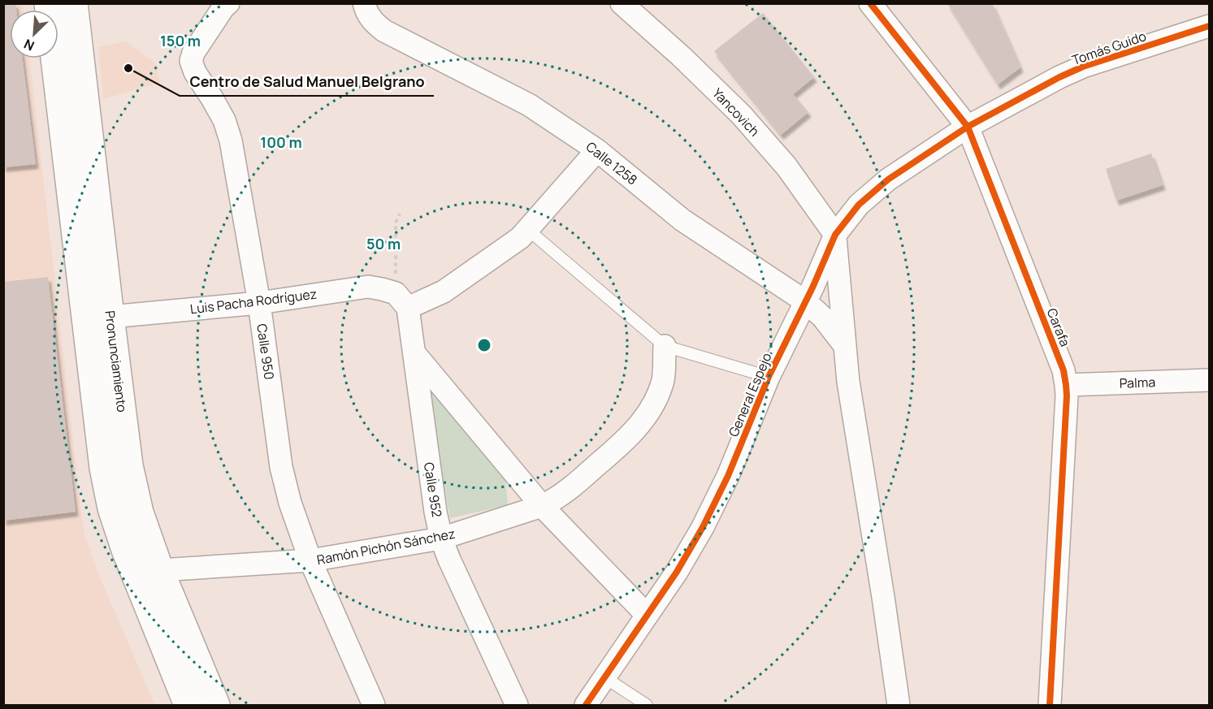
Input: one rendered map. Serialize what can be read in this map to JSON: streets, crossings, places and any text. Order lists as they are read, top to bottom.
{
  "streets": {
    "main road": ["Pronunciamiento"],
    "street": [
      "Tomás Guido",
      "Yancovich",
      "Calle 1258",
      "Luis Pacha Rodríguez",
      "Carafa",
      "Calle 950",
      "Palma",
      "General Espejo",
      "Calle 952",
      "Ramón Pichón Sánchez"
    ]
  },
  "crossings": [
    ["Tomás Guido", "Carafa"],
    ["Tomás Guido", "General Espejo"],
    ["Yancovich", "General Espejo"],
    ["Calle 1258", "General Espejo"],
    ["Luis Pacha Rodríguez", "Calle 950"],
    ["Luis Pacha Rodríguez", "Pronunciamiento"],
    ["Luis Pacha Rodríguez", "Calle 952"],
    ["Carafa", "Palma"],
    ["Carafa", "General Espejo"],
    ["Calle 950", "Ramón Pichón Sánchez"],
    ["Pronunciamiento", "Ramón Pichón Sánchez"],
    ["Calle 952", "Ramón Pichón Sánchez"]
  ],
  "places": ["Centro de Salud Manuel Belgrano"],
  "north": "bottom left",
  "rings": ["150 m", "100 m", "50 m"]
}
